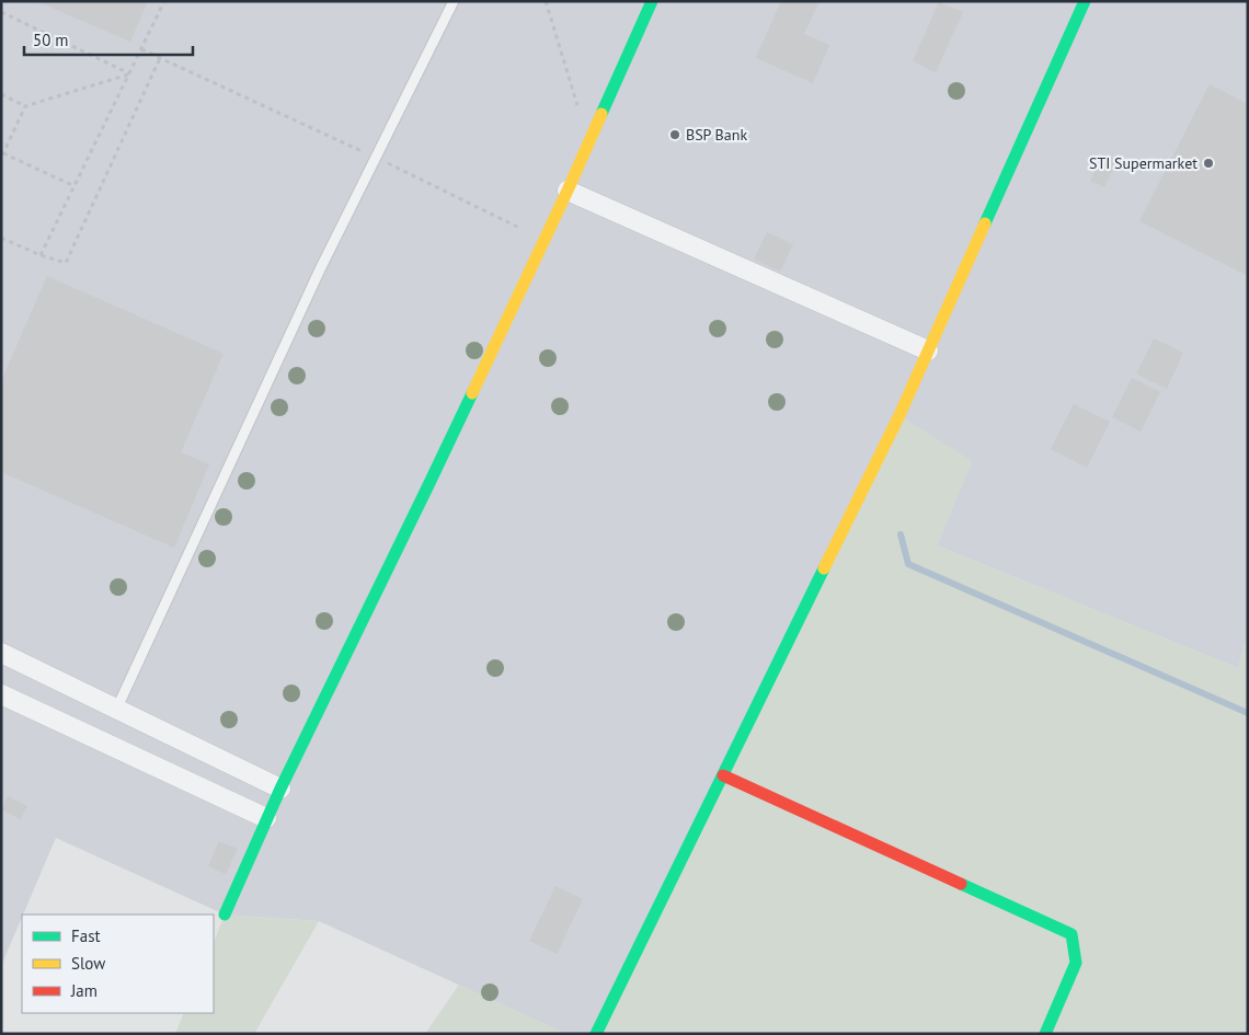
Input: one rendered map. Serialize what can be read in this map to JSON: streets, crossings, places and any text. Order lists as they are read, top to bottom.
{
  "places": ["BSP Bank", "STI Supermarket"],
  "legend": ["Fast", "Slow", "Jam"],
  "scale_bar": "50 m"
}
